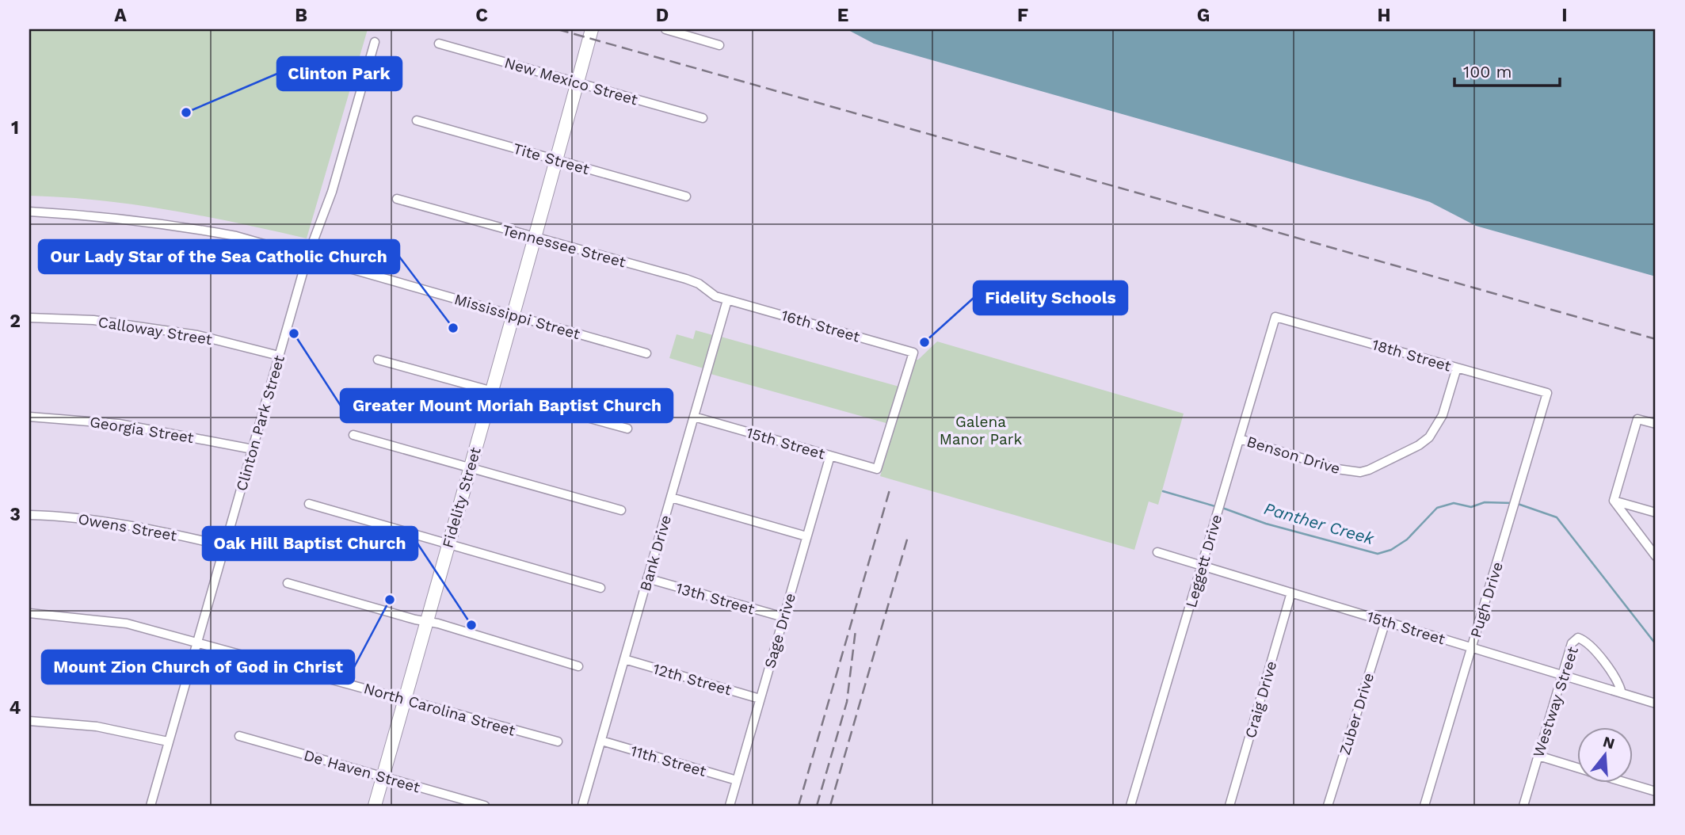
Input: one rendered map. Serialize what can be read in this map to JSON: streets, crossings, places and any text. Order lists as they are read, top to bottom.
{
  "streets": {
    "main road": ["Fidelity Street"],
    "street": [
      "New Mexico Street",
      "Tite Street",
      "Tennessee Street",
      "Mississippi Street",
      "16th Street",
      "Calloway Street",
      "18th Street",
      "Clinton Park Street",
      "Georgia Street",
      "15th Street",
      "Benson Drive",
      "Owens Street",
      "Bank Drive",
      "Leggett Drive",
      "13th Street",
      "Pugh Drive",
      "Sage Drive",
      "12th Street",
      "Craig Drive",
      "Westway Street",
      "North Carolina Street",
      "Zuber Drive",
      "11th Street",
      "De Haven Street"
    ]
  },
  "crossings": [
    ["New Mexico Street", "Fidelity Street"],
    ["Tite Street", "Fidelity Street"],
    ["Tennessee Street", "16th Street"],
    ["Tennessee Street", "Fidelity Street"],
    ["Tennessee Street", "Bank Drive"],
    ["Mississippi Street", "Clinton Park Street"],
    ["Mississippi Street", "Fidelity Street"],
    ["16th Street", "15th Street"],
    ["16th Street", "Bank Drive"],
    ["Calloway Street", "Clinton Park Street"],
    ["18th Street", "Benson Drive"],
    ["18th Street", "Leggett Drive"],
    ["18th Street", "Pugh Drive"],
    ["Clinton Park Street", "Georgia Street"],
    ["Clinton Park Street", "Owens Street"],
    ["Clinton Park Street", "North Carolina Street"],
    ["15th Street", "Bank Drive"],
    ["15th Street", "Leggett Drive"],
    ["15th Street", "Pugh Drive"],
    ["15th Street", "Sage Drive"],
    ["15th Street", "Craig Drive"],
    ["15th Street", "Westway Street"],
    ["15th Street", "Zuber Drive"],
    ["Benson Drive", "Leggett Drive"],
    ["Fidelity Street", "North Carolina Street"],
    ["Fidelity Street", "De Haven Street"],
    ["Bank Drive", "13th Street"],
    ["Bank Drive", "12th Street"],
    ["Bank Drive", "11th Street"],
    ["13th Street", "Sage Drive"],
    ["Sage Drive", "12th Street"],
    ["Sage Drive", "11th Street"]
  ],
  "water": ["Panther Creek"],
  "parks": ["Galena Manor Park"],
  "places": [
    "Clinton Park",
    "Our Lady Star of the Sea Catholic Church",
    "Greater Mount Moriah Baptist Church",
    "Fidelity Schools",
    "Mount Zion Church of God in Christ",
    "Oak Hill Baptist Church"
  ],
  "scale_bar": "100 m",
  "north": "top",
  "grid": {
    "columns": [
      "A",
      "B",
      "C",
      "D",
      "E",
      "F",
      "G",
      "H",
      "I"
    ],
    "rows": [
      "1",
      "2",
      "3",
      "4"
    ]
  }
}
